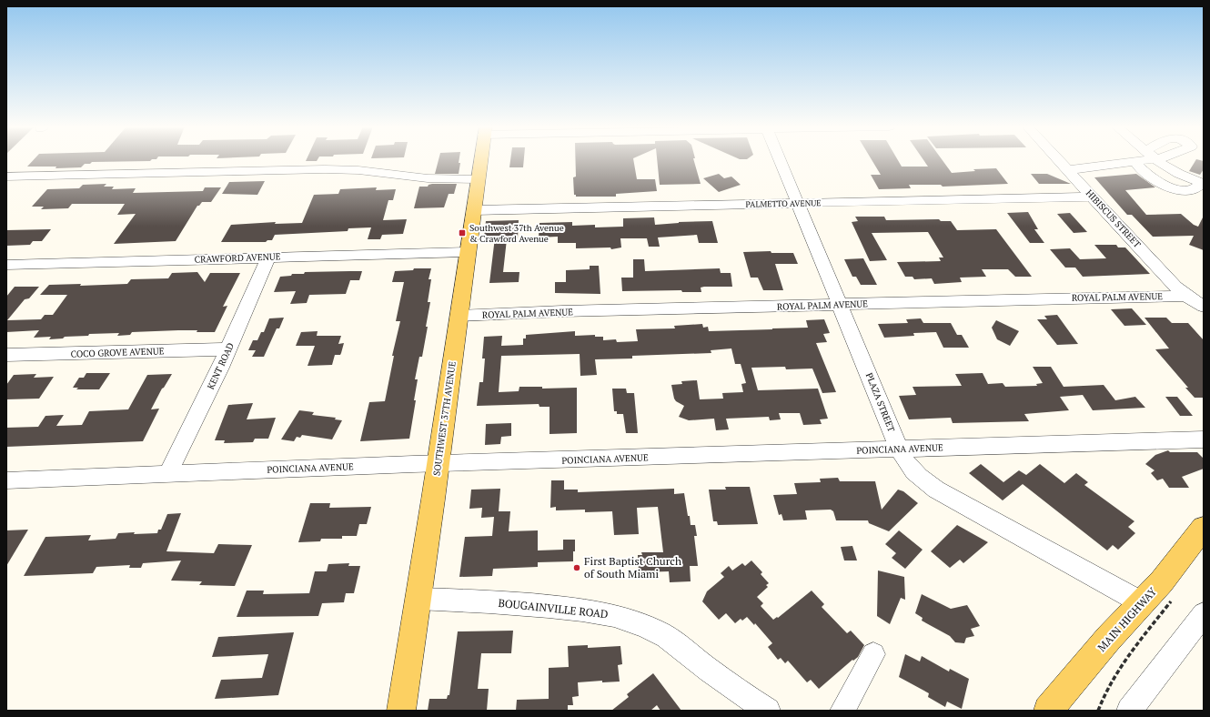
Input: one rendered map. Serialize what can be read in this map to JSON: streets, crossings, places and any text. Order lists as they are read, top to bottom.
{
  "streets": {
    "main road": ["SOUTHWEST 37TH AVENUE", "MAIN HIGHWAY"],
    "street": [
      "PALMETTO AVENUE",
      "HIBISCUS STREET",
      "CRAWFORD AVENUE",
      "ROYAL PALM AVENUE",
      "COCO GROVE AVENUE",
      "KENT ROAD",
      "PLAZA STREET",
      "POINCIANA AVENUE",
      "BOUGAINVILLE ROAD"
    ]
  },
  "crossings": [
    ["PALMETTO AVENUE", "HIBISCUS STREET"],
    ["PALMETTO AVENUE", "PLAZA STREET"],
    ["PALMETTO AVENUE", "SOUTHWEST 37TH AVENUE"],
    ["HIBISCUS STREET", "ROYAL PALM AVENUE"],
    ["CRAWFORD AVENUE", "KENT ROAD"],
    ["CRAWFORD AVENUE", "SOUTHWEST 37TH AVENUE"],
    ["ROYAL PALM AVENUE", "PLAZA STREET"],
    ["ROYAL PALM AVENUE", "SOUTHWEST 37TH AVENUE"],
    ["COCO GROVE AVENUE", "KENT ROAD"],
    ["KENT ROAD", "POINCIANA AVENUE"],
    ["PLAZA STREET", "POINCIANA AVENUE"],
    ["PLAZA STREET", "MAIN HIGHWAY"],
    ["SOUTHWEST 37TH AVENUE", "POINCIANA AVENUE"],
    ["SOUTHWEST 37TH AVENUE", "BOUGAINVILLE ROAD"]
  ],
  "places": {
    "transit": ["Southwest 37th Avenue & Crawford Avenue"],
    "other": ["First Baptist Church of South Miami"]
  }
}
